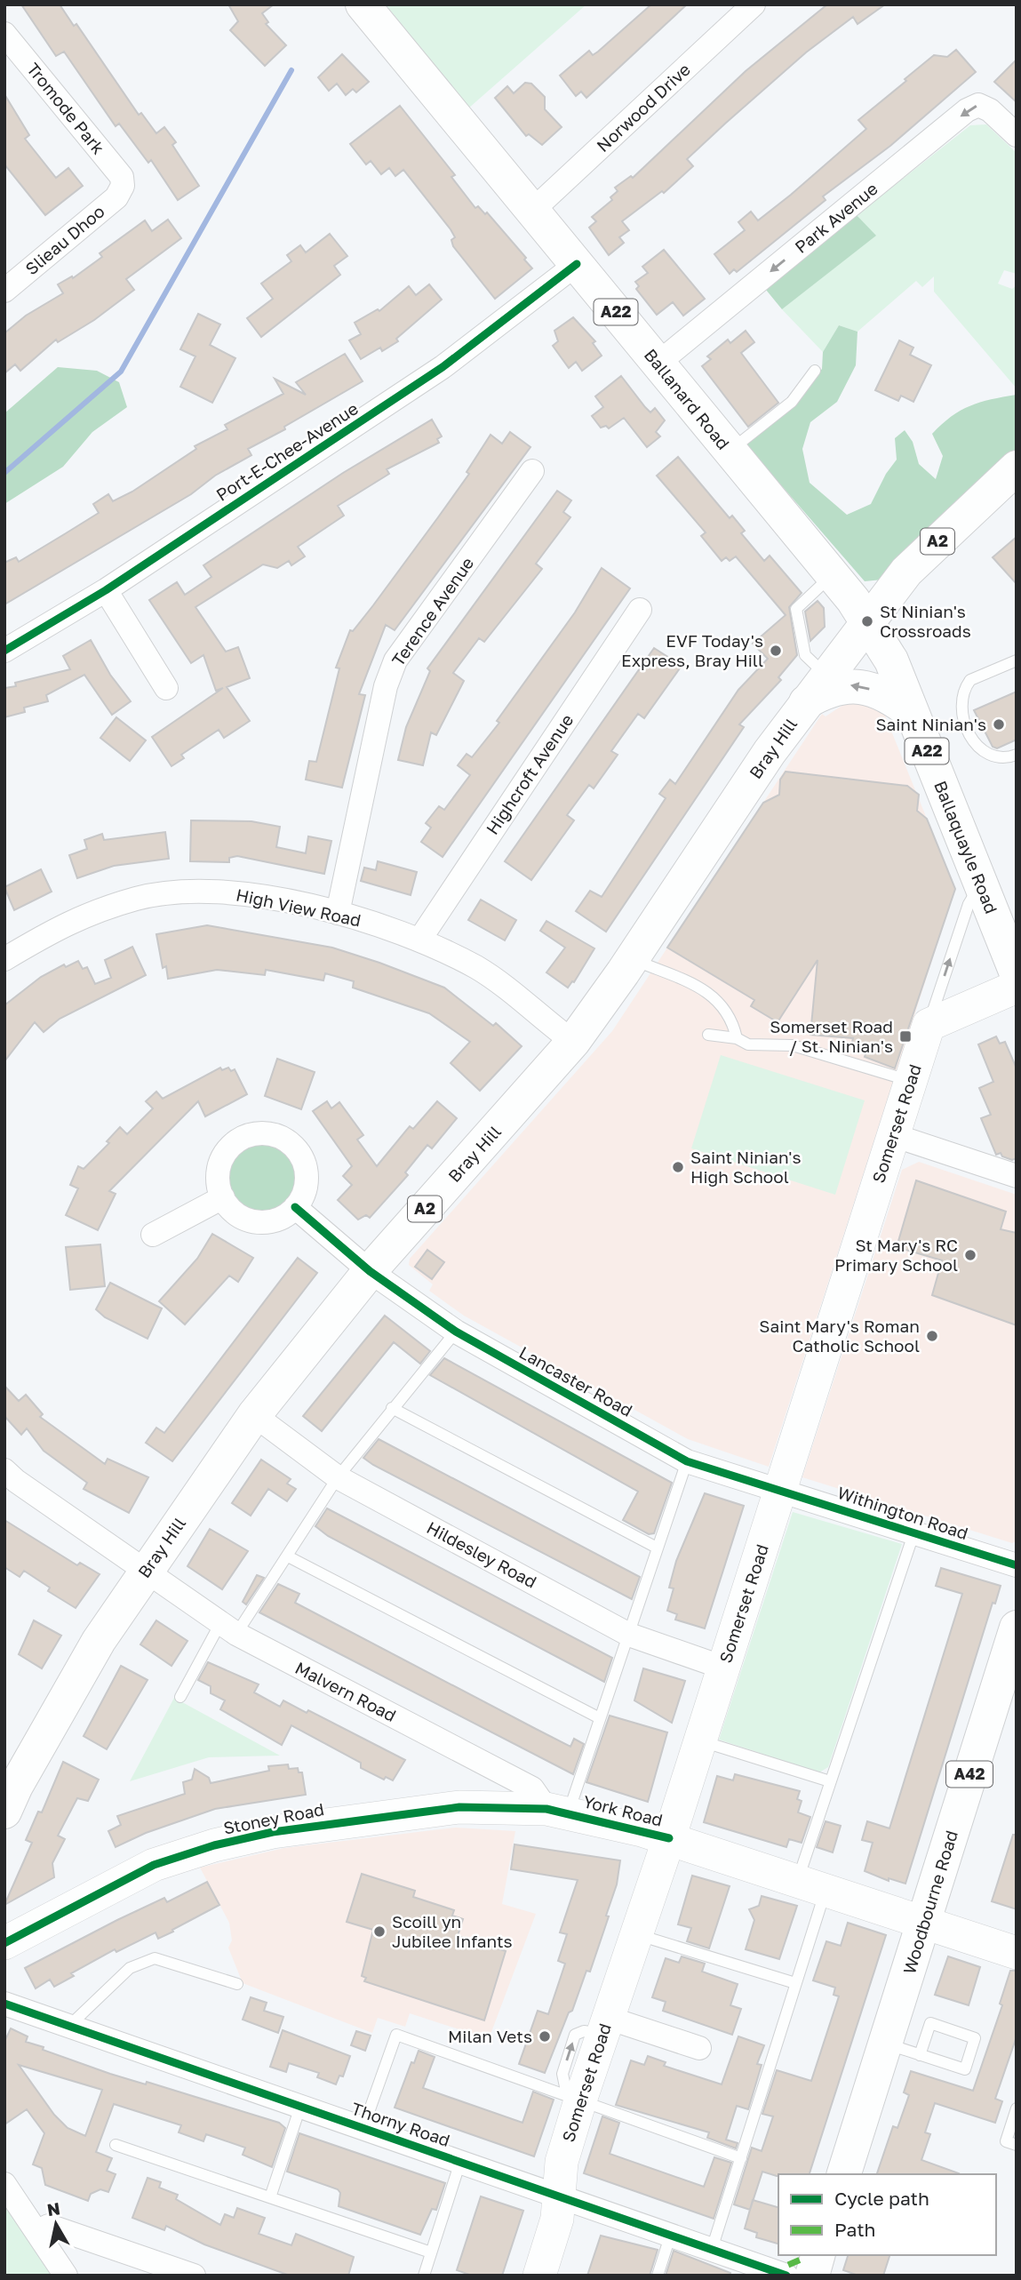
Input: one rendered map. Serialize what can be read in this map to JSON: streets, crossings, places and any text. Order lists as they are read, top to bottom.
{
  "streets": {
    "main road": [
      "A22",
      "Ballanard Road",
      "A2",
      "Bray Hill",
      "Ballaquayle Road",
      "Somerset Road",
      "A42",
      "York Road",
      "Stoney Road",
      "Woodbourne Road"
    ],
    "street": [
      "Norwood Drive",
      "Tromode Park",
      "Park Avenue",
      "Slieau Dhoo",
      "Port-E-Chee-Avenue",
      "Terence Avenue",
      "Highcroft Avenue",
      "High View Road",
      "Lancaster Road",
      "Withington Road",
      "Hildesley Road",
      "Malvern Road",
      "Thorny Road"
    ]
  },
  "crossings": [
    ["Norwood Drive", "Ballanard Road"],
    ["Tromode Park", "Slieau Dhoo"],
    ["Park Avenue", "Ballanard Road"],
    ["Ballanard Road", "Port-E-Chee-Avenue"],
    ["Ballanard Road", "A2"],
    ["Ballanard Road", "Bray Hill"],
    ["Ballanard Road", "Ballaquayle Road"],
    ["A2", "Bray Hill"],
    ["A2", "Ballaquayle Road"],
    ["Terence Avenue", "High View Road"],
    ["Bray Hill", "Ballaquayle Road"],
    ["Bray Hill", "High View Road"],
    ["Bray Hill", "Lancaster Road"],
    ["Bray Hill", "Hildesley Road"],
    ["Bray Hill", "Malvern Road"],
    ["Highcroft Avenue", "High View Road"],
    ["Somerset Road", "Lancaster Road"],
    ["Somerset Road", "Withington Road"],
    ["Somerset Road", "Hildesley Road"],
    ["Somerset Road", "York Road"],
    ["Somerset Road", "Thorny Road"],
    ["Lancaster Road", "Withington Road"],
    ["Malvern Road", "York Road"],
    ["Malvern Road", "Stoney Road"],
    ["York Road", "Stoney Road"],
    ["York Road", "Woodbourne Road"]
  ],
  "one_way": ["Park Avenue"],
  "places": {
    "other": [
      "St Ninian's Crossroads",
      "EVF Today's Express, Bray Hill",
      "Saint Ninian's",
      "Saint Ninian's High School",
      "St Mary's RC Primary School",
      "Saint Mary's Roman Catholic School",
      "Scoill yn Jubilee Infants",
      "Milan Vets"
    ],
    "transit": ["Somerset Road / St. Ninian's"]
  },
  "legend": ["Cycle path", "Path"],
  "north": "top"
}
